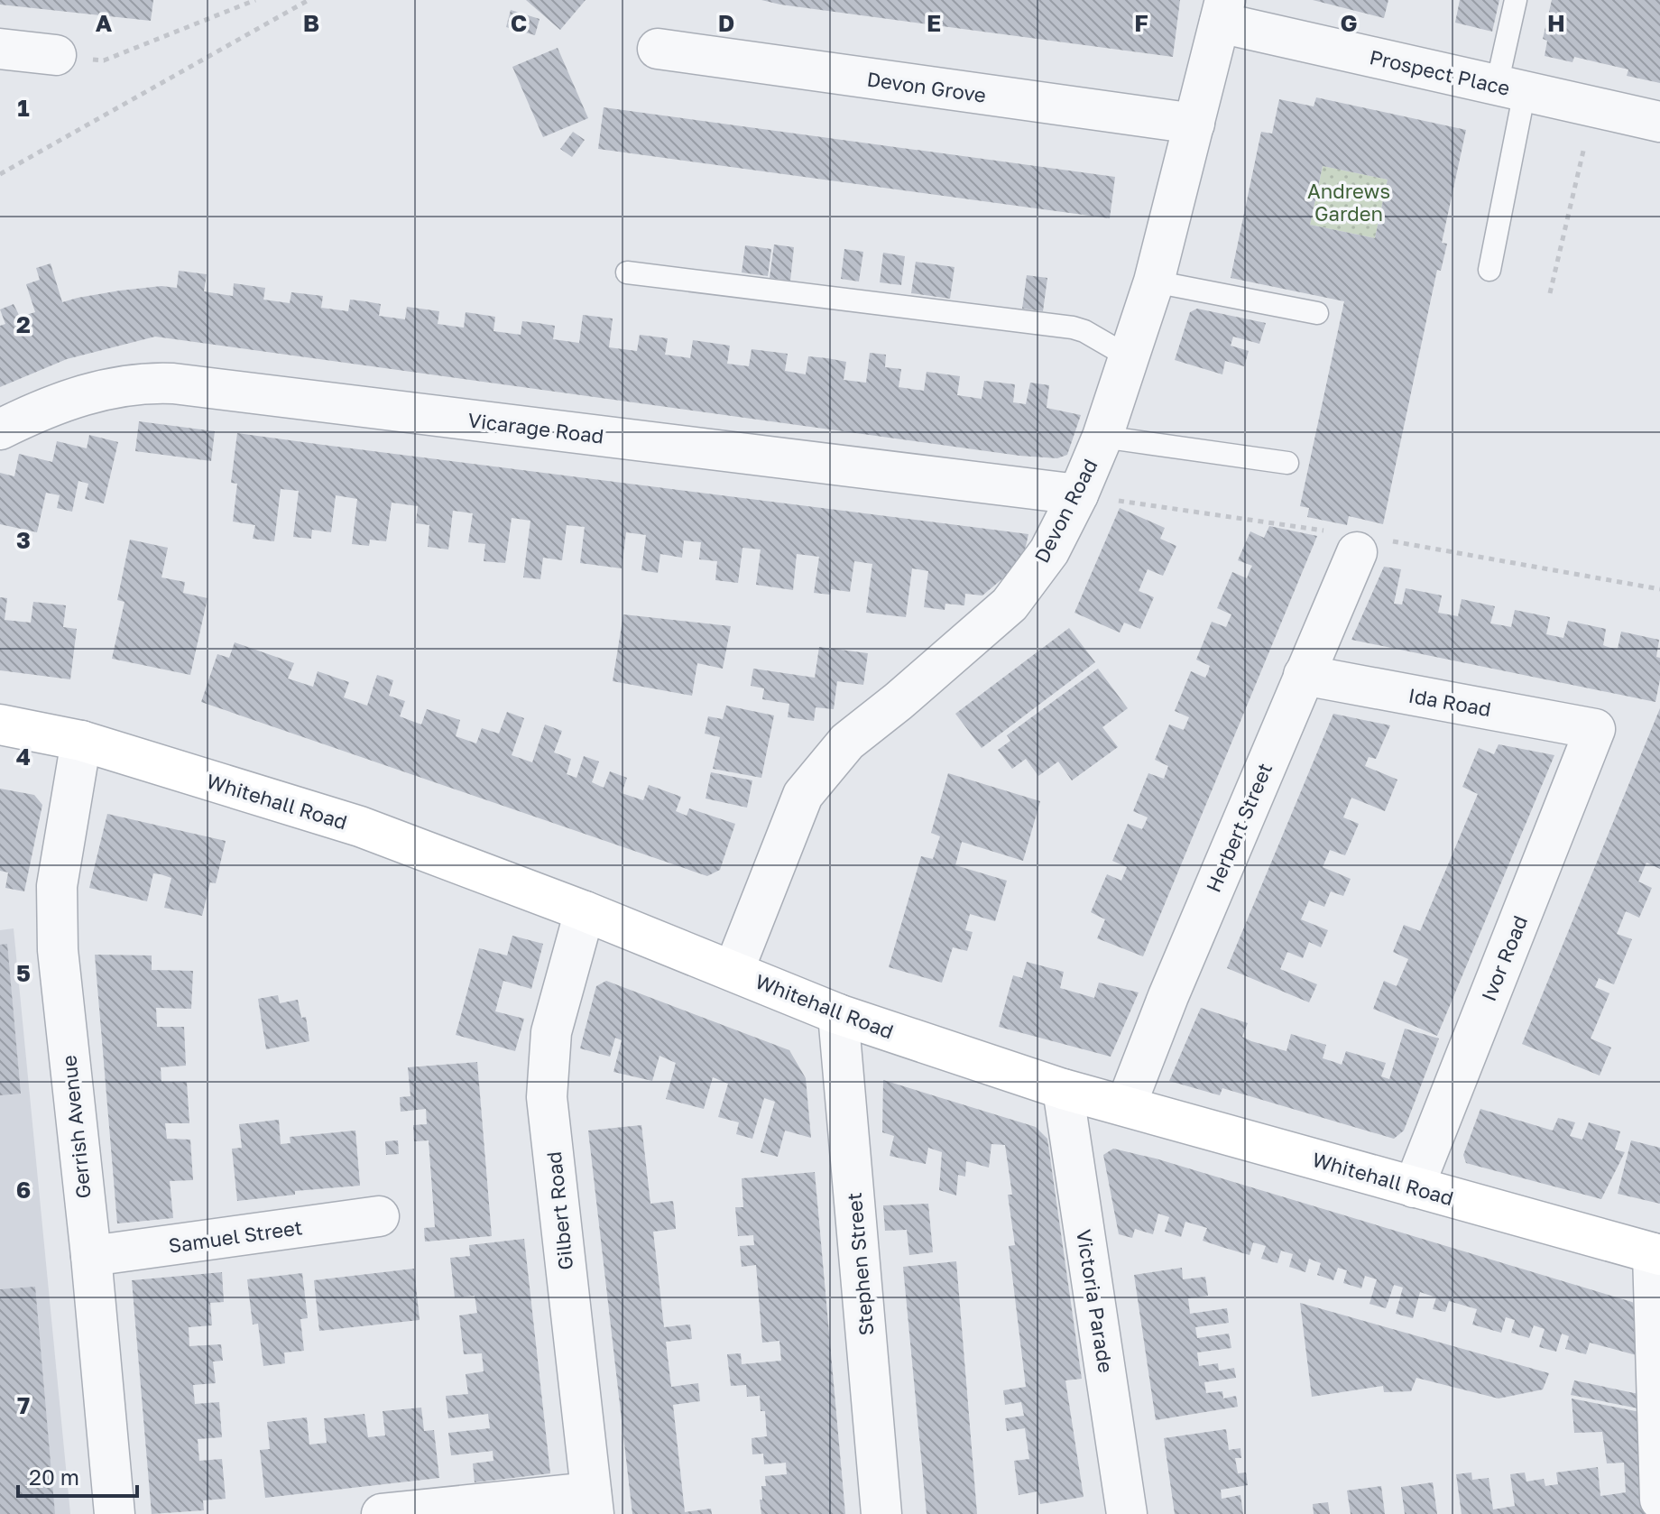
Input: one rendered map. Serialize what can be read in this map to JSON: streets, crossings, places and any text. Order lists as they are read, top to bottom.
{
  "streets": {
    "main road": ["Whitehall Road"],
    "street": [
      "Prospect Place",
      "Devon Grove",
      "Vicarage Road",
      "Devon Road",
      "Ida Road",
      "Herbert Street",
      "Ivor Road",
      "Gerrish Avenue",
      "Gilbert Road",
      "Samuel Street",
      "Stephen Street",
      "Victoria Parade"
    ]
  },
  "crossings": [
    ["Prospect Place", "Devon Road"],
    ["Devon Grove", "Devon Road"],
    ["Vicarage Road", "Devon Road"],
    ["Devon Road", "Whitehall Road"],
    ["Ida Road", "Herbert Street"],
    ["Ida Road", "Ivor Road"],
    ["Whitehall Road", "Herbert Street"],
    ["Whitehall Road", "Ivor Road"],
    ["Whitehall Road", "Gerrish Avenue"],
    ["Whitehall Road", "Gilbert Road"],
    ["Whitehall Road", "Stephen Street"],
    ["Whitehall Road", "Victoria Parade"],
    ["Gerrish Avenue", "Samuel Street"]
  ],
  "parks": ["Andrews Garden"],
  "scale_bar": "20 m",
  "grid": {
    "columns": [
      "A",
      "B",
      "C",
      "D",
      "E",
      "F",
      "G",
      "H"
    ],
    "rows": [
      "1",
      "2",
      "3",
      "4",
      "5",
      "6",
      "7"
    ]
  }
}
